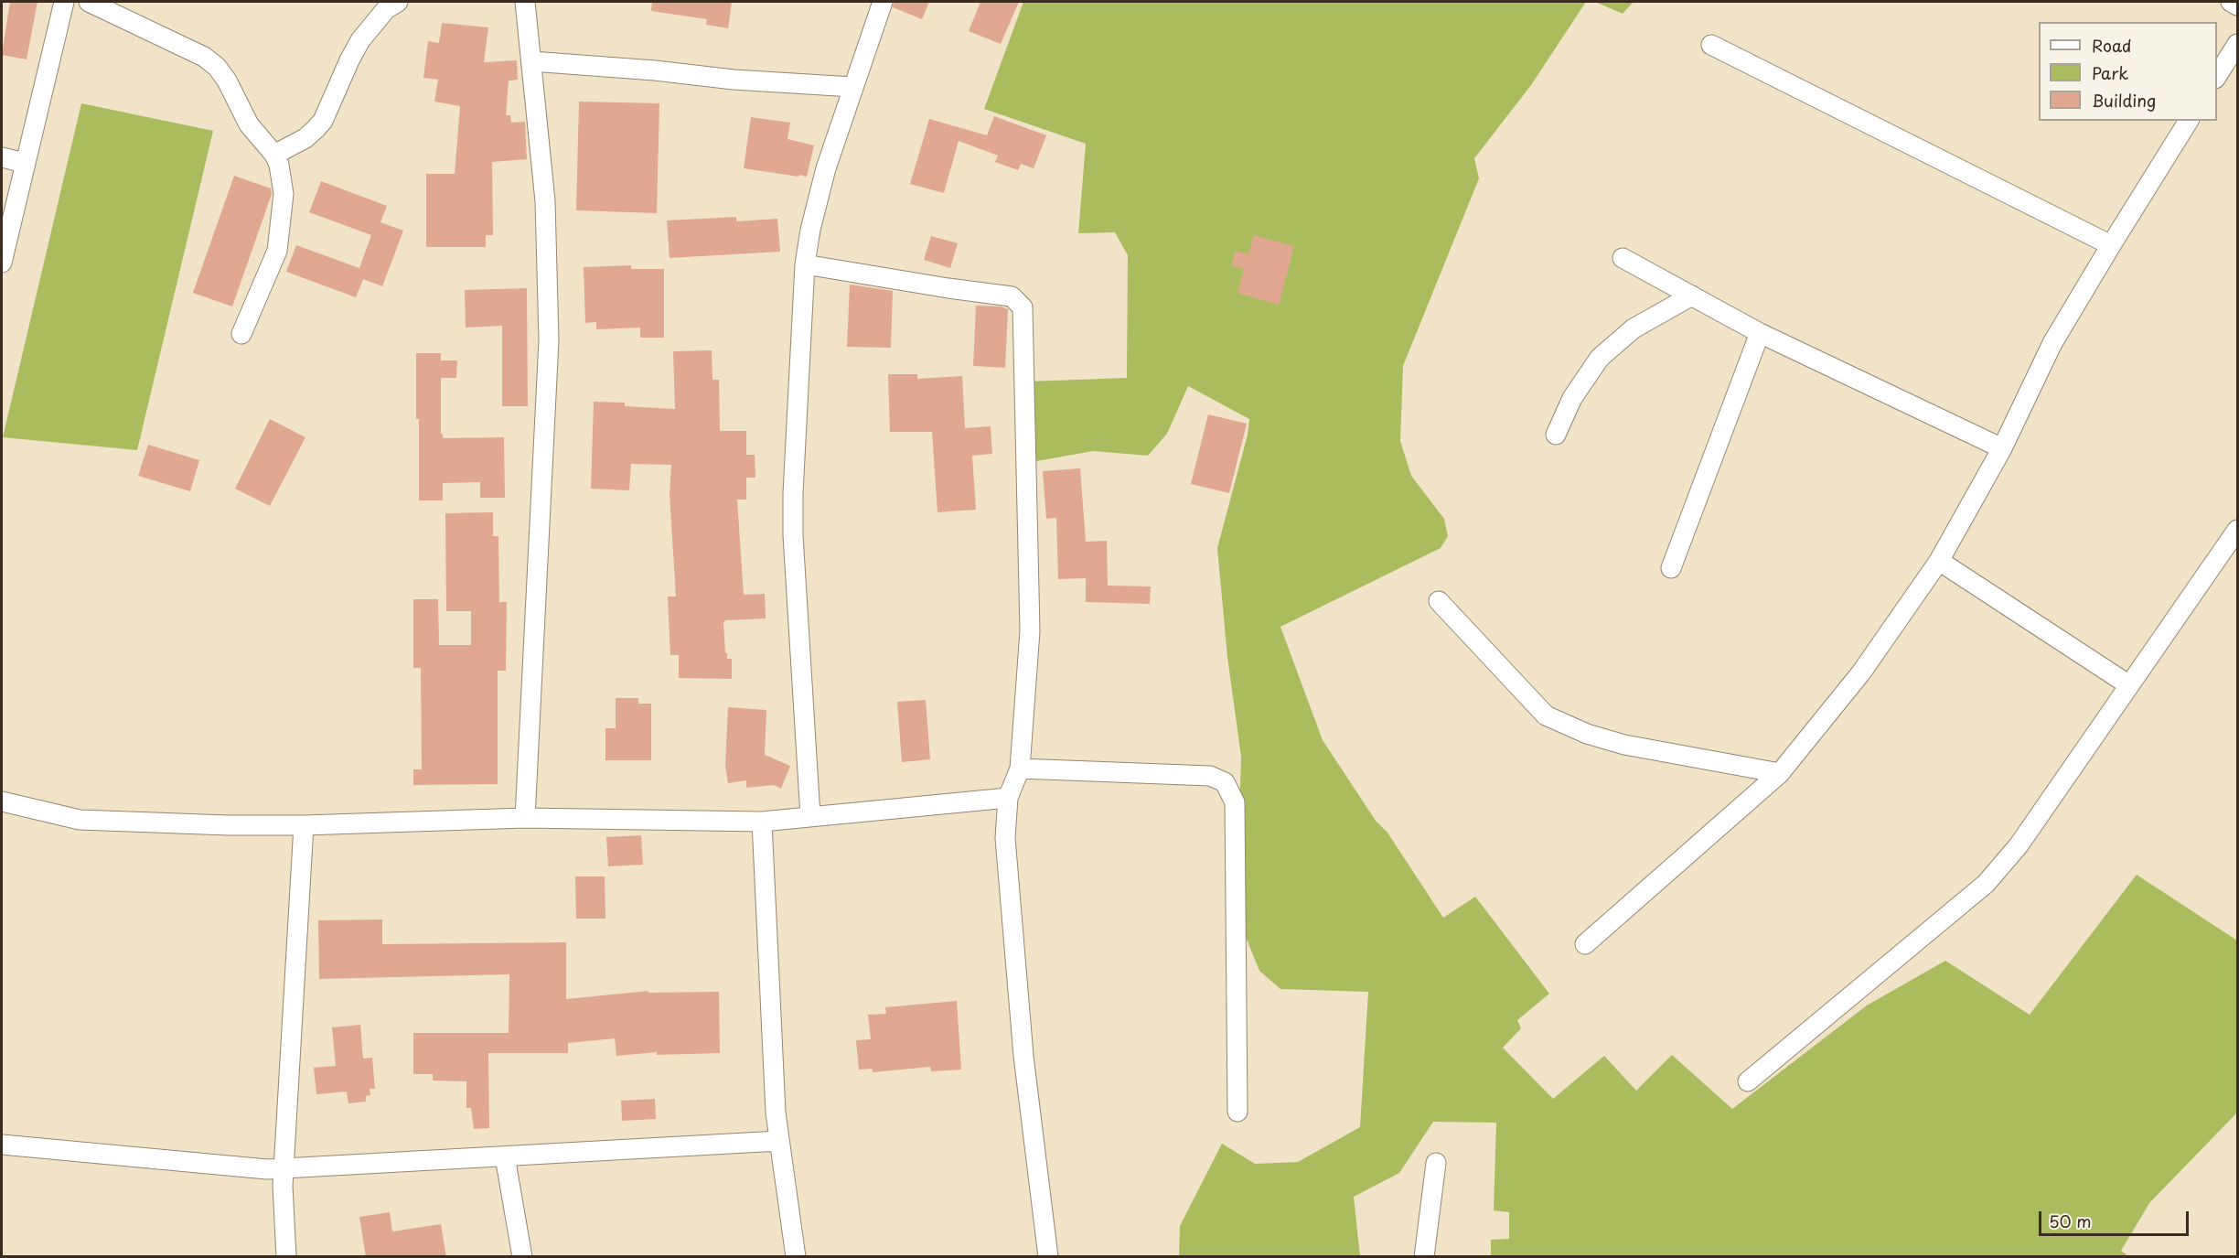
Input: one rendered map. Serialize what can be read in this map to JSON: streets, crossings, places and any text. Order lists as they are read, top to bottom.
{
  "legend": ["Road", "Park", "Building"],
  "scale_bar": "50 m"
}
